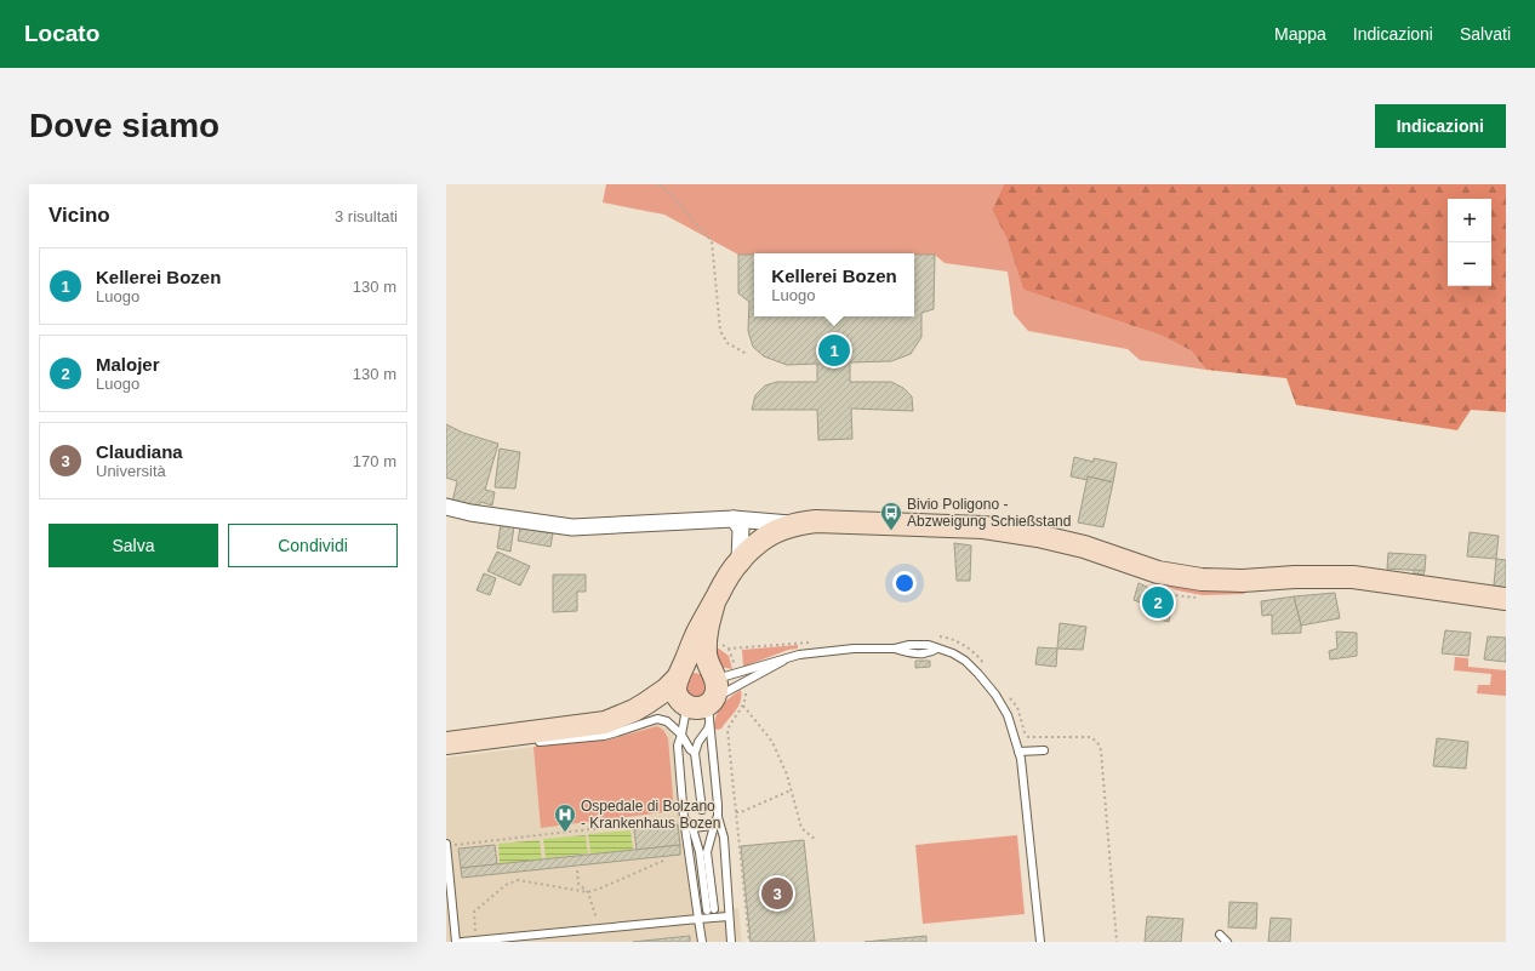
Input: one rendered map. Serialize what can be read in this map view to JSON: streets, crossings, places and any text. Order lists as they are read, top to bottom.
{
  "places": {
    "bus stop": ["Bivio Poligono - Abzweigung Schießstand"],
    "hospital": ["Ospedale di Bolzano - Krankenhaus Bozen"]
  },
  "page": {
    "header": "Locato",
    "nav": ["Mappa", "Indicazioni", "Salvati"],
    "buttons": [
      "Indicazioni",
      ["Salva", "Condividi"]
    ],
    "title": "Dove siamo",
    "heading": ["Vicino", "3 risultati"],
    "map_buttons": ["+", "−"],
    "list": [
      {
        "mark": "1",
        "name": "Kellerei Bozen",
        "note": "Luogo",
        "value": "130 m"
      },
      {
        "mark": "2",
        "name": "Malojer",
        "note": "Luogo",
        "value": "130 m"
      },
      {
        "mark": "3",
        "name": "Claudiana",
        "note": "Università",
        "value": "170 m"
      }
    ],
    "popup": ["Kellerei Bozen", "Luogo"],
    "pins": ["1", "2", "3"]
  }
}
